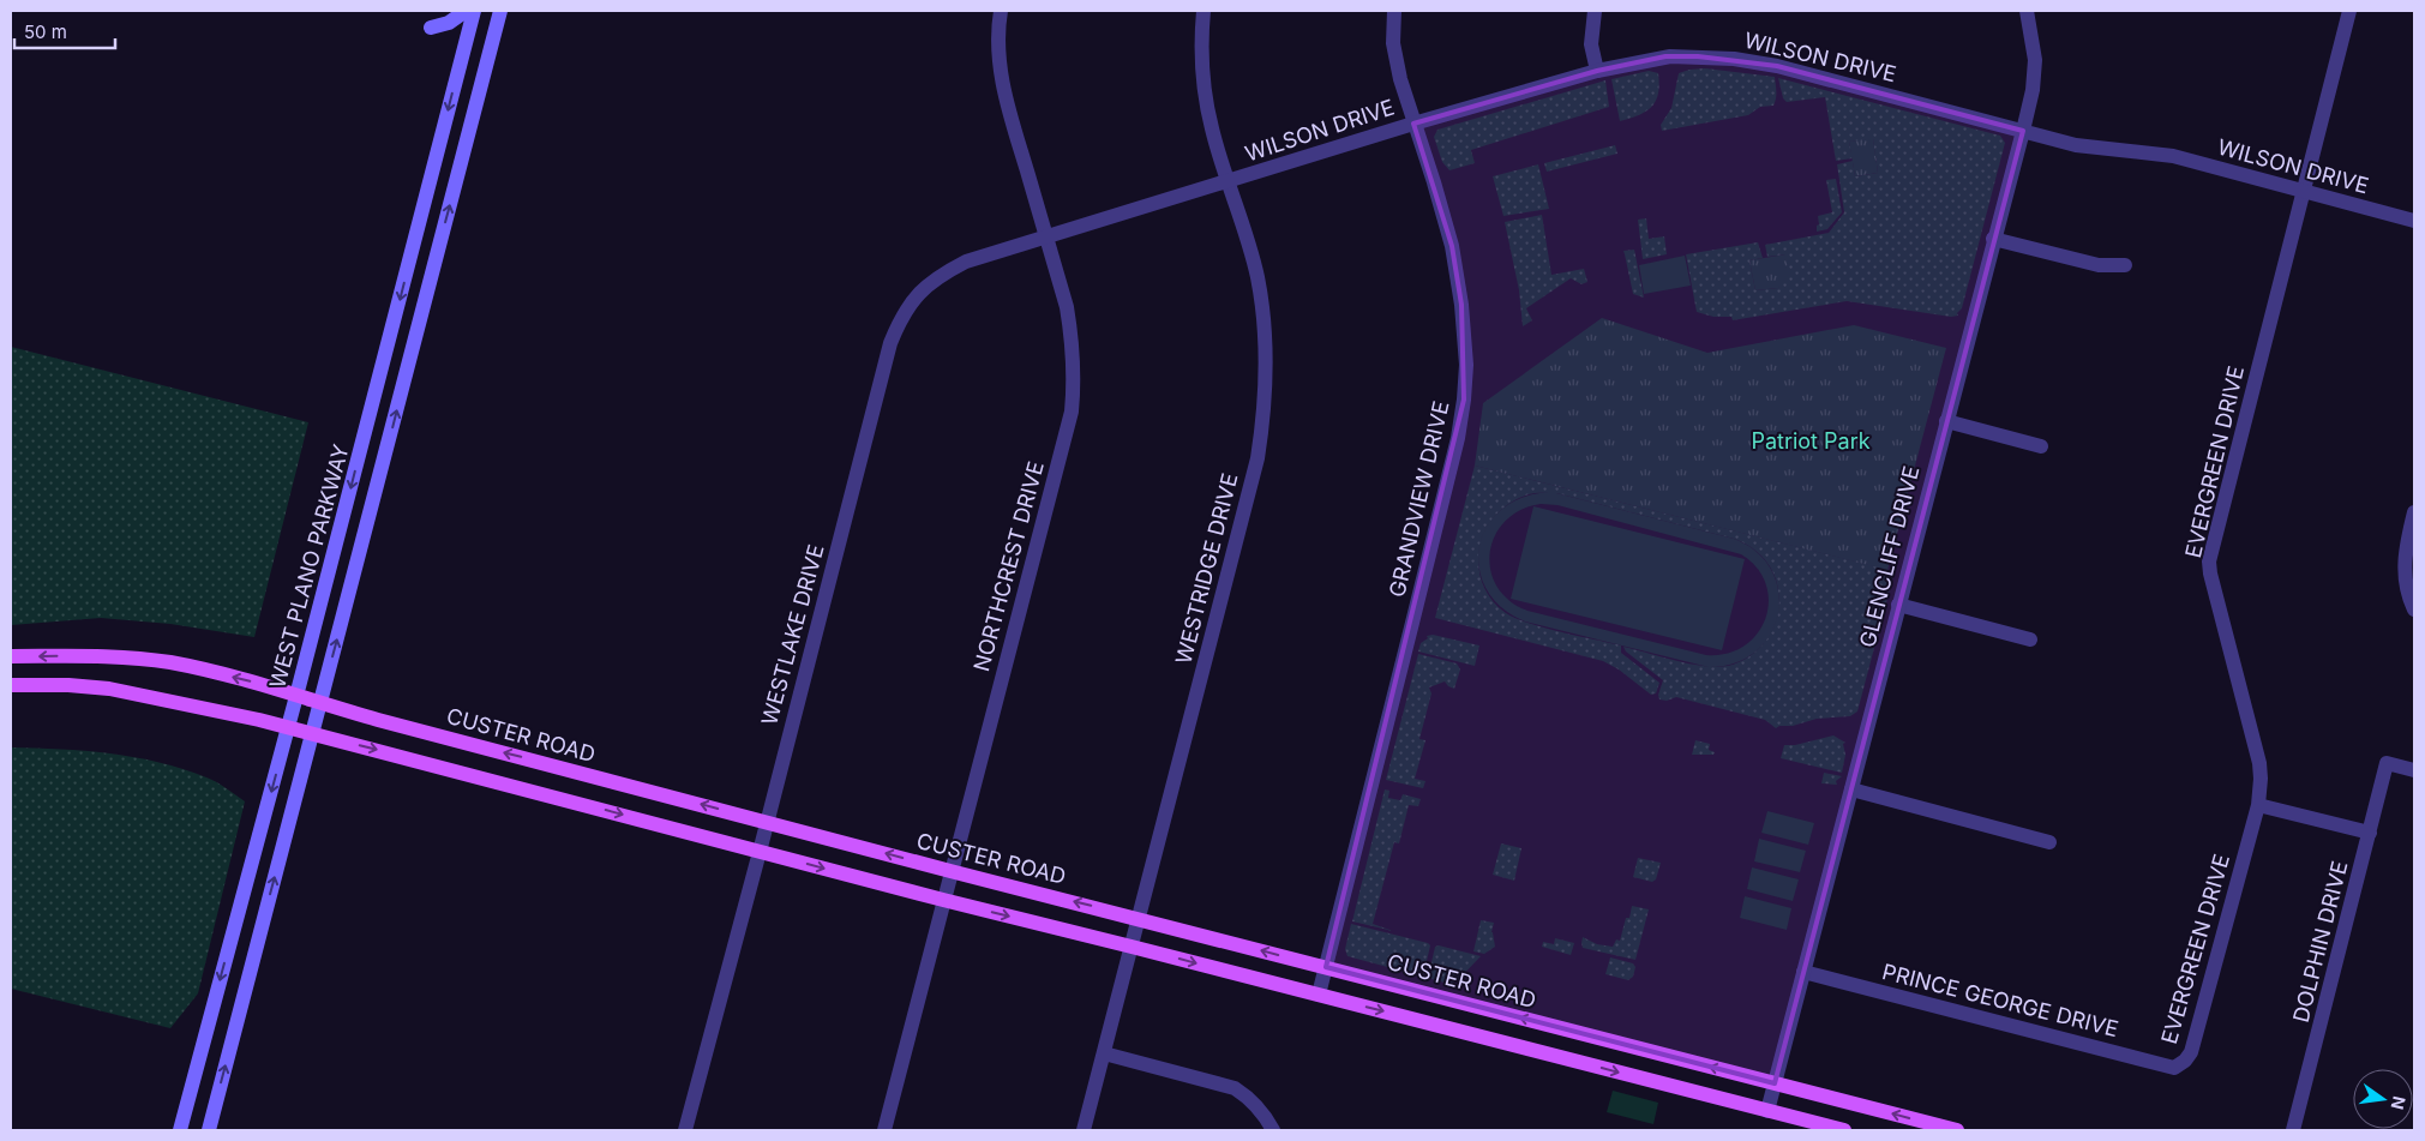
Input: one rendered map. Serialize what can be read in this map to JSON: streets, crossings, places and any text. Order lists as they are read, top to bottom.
{
  "streets": {
    "main road": ["WEST PLANO PARKWAY", "CUSTER ROAD"],
    "street": [
      "WILSON DRIVE",
      "EVERGREEN DRIVE",
      "GRANDVIEW DRIVE",
      "GLENCLIFF DRIVE",
      "NORTHCREST DRIVE",
      "WESTRIDGE DRIVE",
      "WESTLAKE DRIVE",
      "DOLPHIN DRIVE",
      "PRINCE GEORGE DRIVE"
    ]
  },
  "crossings": [
    ["WILSON DRIVE", "EVERGREEN DRIVE"],
    ["WILSON DRIVE", "GRANDVIEW DRIVE"],
    ["WILSON DRIVE", "GLENCLIFF DRIVE"],
    ["WILSON DRIVE", "NORTHCREST DRIVE"],
    ["WILSON DRIVE", "WESTRIDGE DRIVE"],
    ["WILSON DRIVE", "WESTLAKE DRIVE"],
    ["EVERGREEN DRIVE", "PRINCE GEORGE DRIVE"],
    ["GRANDVIEW DRIVE", "CUSTER ROAD"],
    ["GLENCLIFF DRIVE", "CUSTER ROAD"],
    ["GLENCLIFF DRIVE", "PRINCE GEORGE DRIVE"],
    ["WEST PLANO PARKWAY", "CUSTER ROAD"],
    ["NORTHCREST DRIVE", "WESTLAKE DRIVE"],
    ["NORTHCREST DRIVE", "CUSTER ROAD"],
    ["WESTRIDGE DRIVE", "CUSTER ROAD"],
    ["WESTLAKE DRIVE", "CUSTER ROAD"]
  ],
  "parks": ["Patriot Park"],
  "scale_bar": "50 m",
  "north": "right"
}
